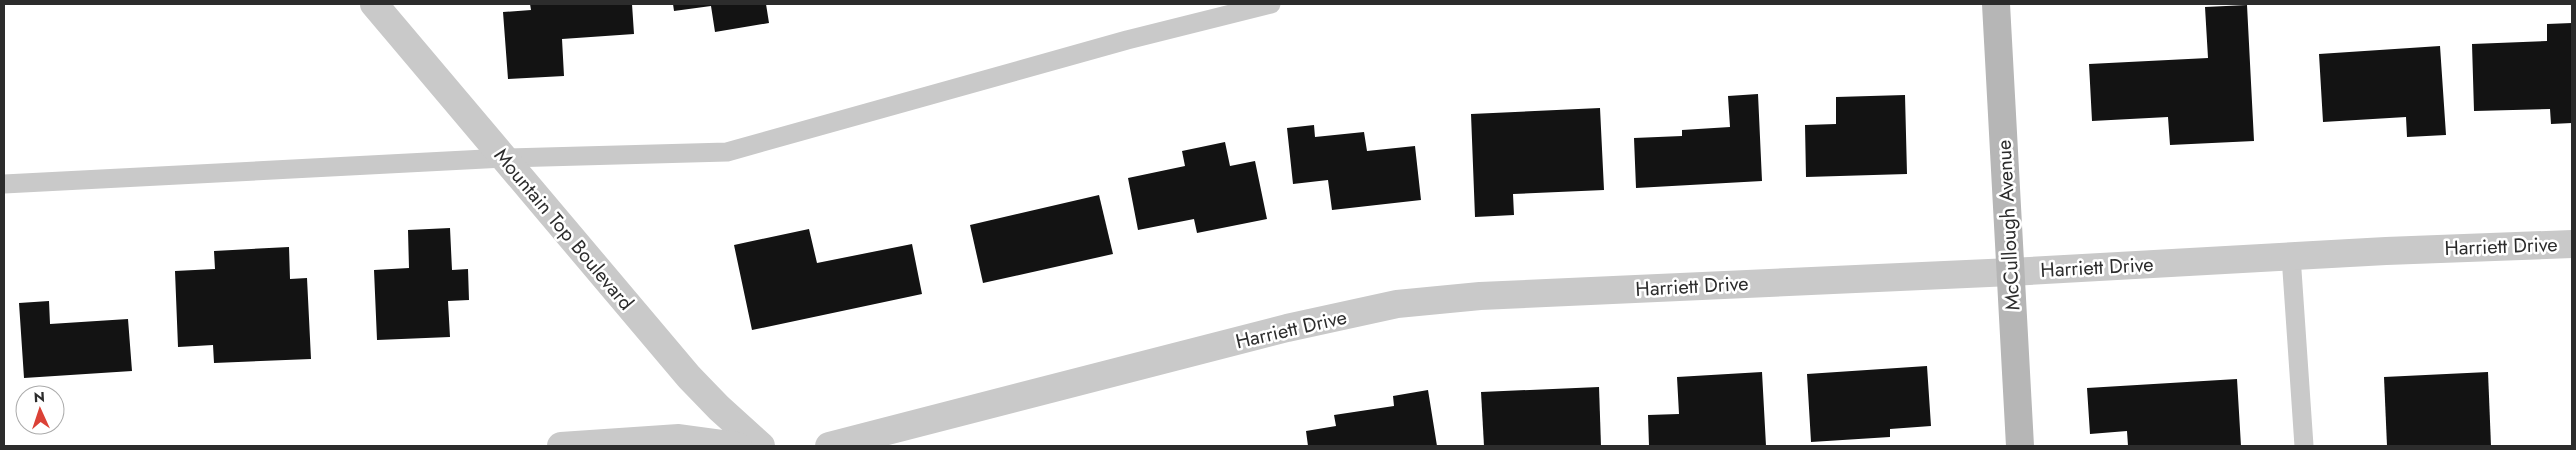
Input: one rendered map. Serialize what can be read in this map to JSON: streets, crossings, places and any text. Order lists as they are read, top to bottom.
{
  "streets": {
    "main road": ["McCullough Avenue"],
    "street": ["Mountain Top Boulevard", "Harriett Drive"]
  },
  "crossings": [
    ["McCullough Avenue", "Harriett Drive"]
  ],
  "north": "top"
}
